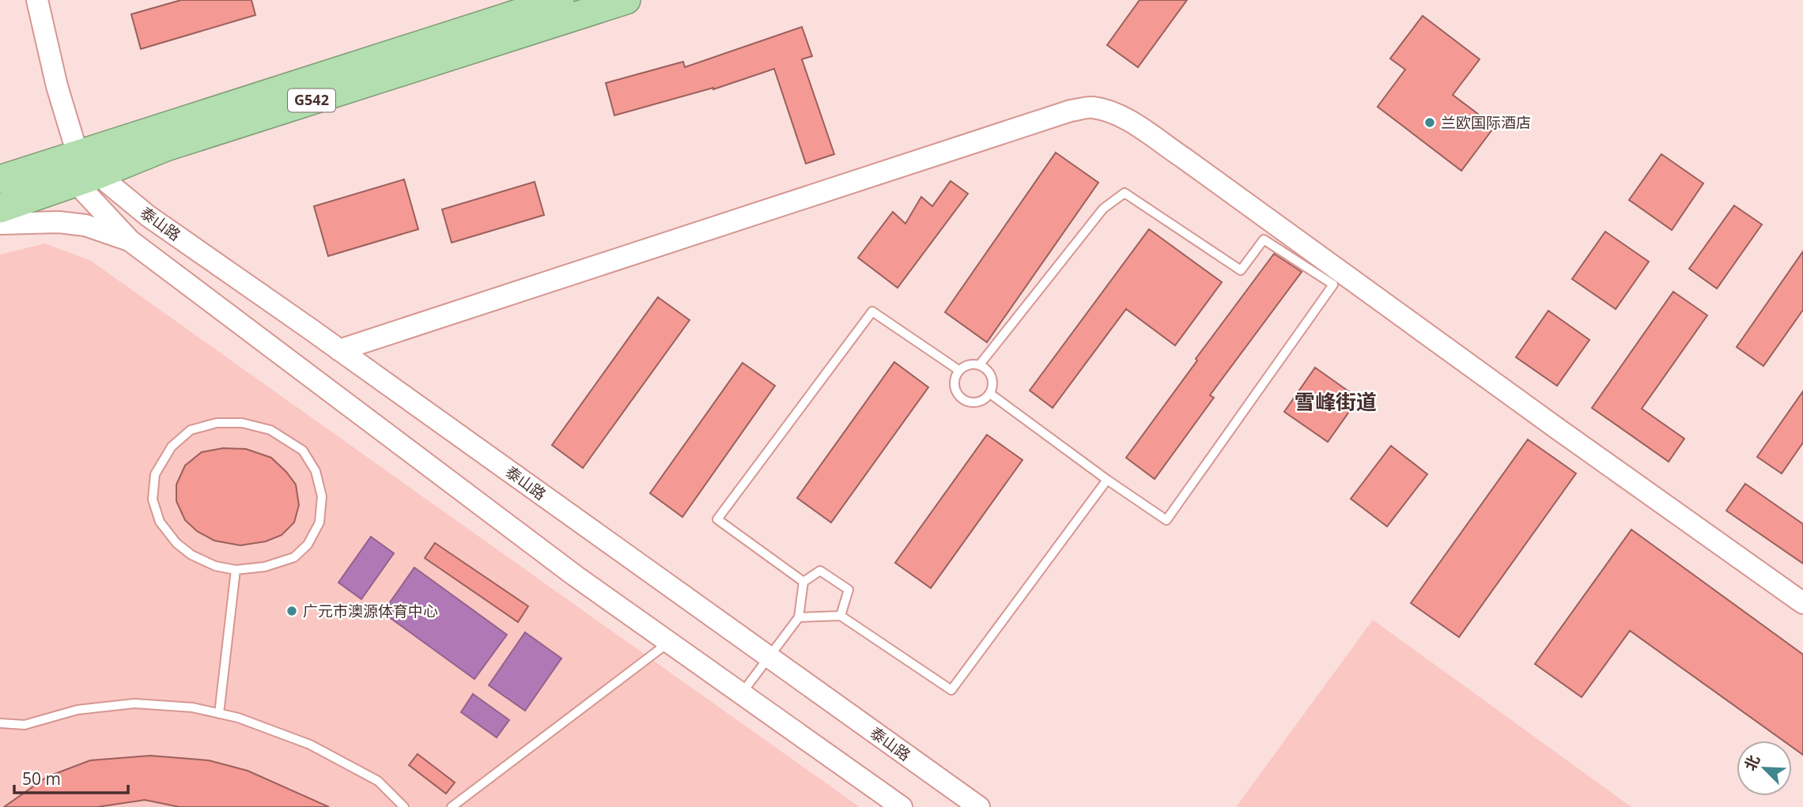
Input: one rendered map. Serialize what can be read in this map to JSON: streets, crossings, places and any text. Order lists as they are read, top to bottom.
{
  "streets": {
    "highway": ["G542"],
    "street": ["泰山路"]
  },
  "crossings": [
    ["G542", "泰山路"]
  ],
  "districts": ["雪峰街道"],
  "places": ["兰欧国际酒店", "广元市澳源体育中心"],
  "scale_bar": "50 m",
  "north": "top left"
}
